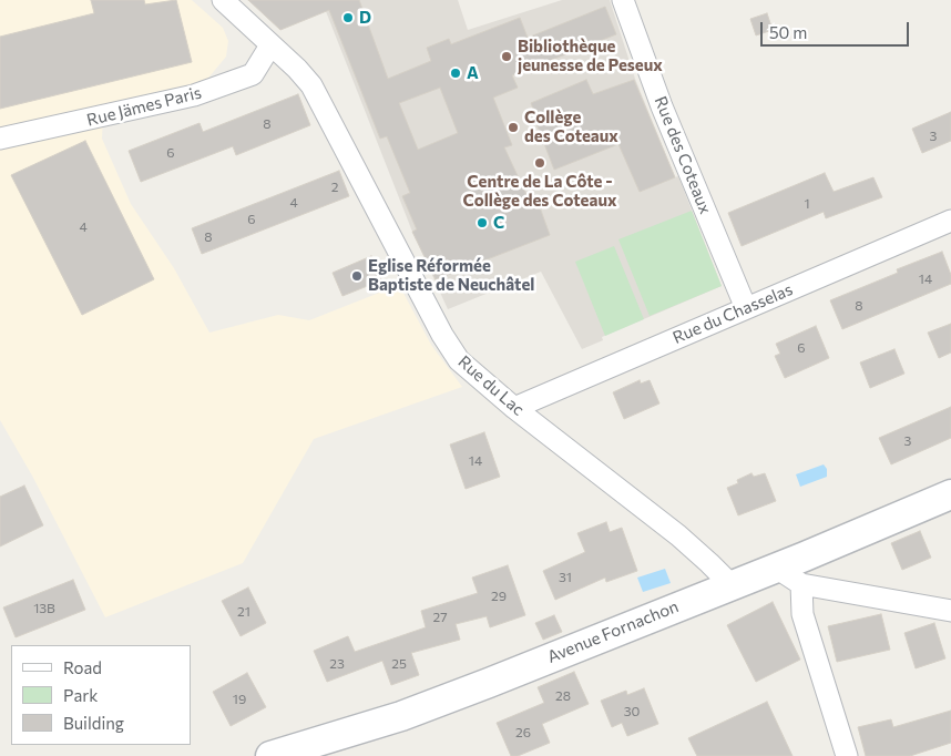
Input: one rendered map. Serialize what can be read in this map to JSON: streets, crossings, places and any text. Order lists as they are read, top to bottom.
{
  "streets": {
    "street": [
      "Rue Jämes Paris",
      "Rue des Coteaux",
      "Rue du Chasselas",
      "Rue du Lac",
      "Avenue Fornachon"
    ]
  },
  "crossings": [
    ["Rue Jämes Paris", "Rue du Lac"],
    ["Rue des Coteaux", "Rue du Chasselas"],
    ["Rue du Chasselas", "Rue du Lac"],
    ["Rue du Lac", "Avenue Fornachon"]
  ],
  "places": [
    "D",
    "Bibliothèque jeunesse de Peseux",
    "A",
    "Collège des Coteaux",
    "Centre de La Côte - Collège des Coteaux",
    "C",
    "Eglise Réformée Baptiste de Neuchâtel"
  ],
  "house_numbers": [
    "8",
    "3",
    "6",
    "2",
    "4",
    "1",
    "6",
    "4",
    "8",
    "14",
    "8",
    "6",
    "3",
    "14",
    "31",
    "29",
    "13B",
    "21",
    "27",
    "23",
    "25",
    "28",
    "19",
    "30",
    "26"
  ],
  "legend": ["Road", "Park", "Building"],
  "scale_bar": "50 m"
}
